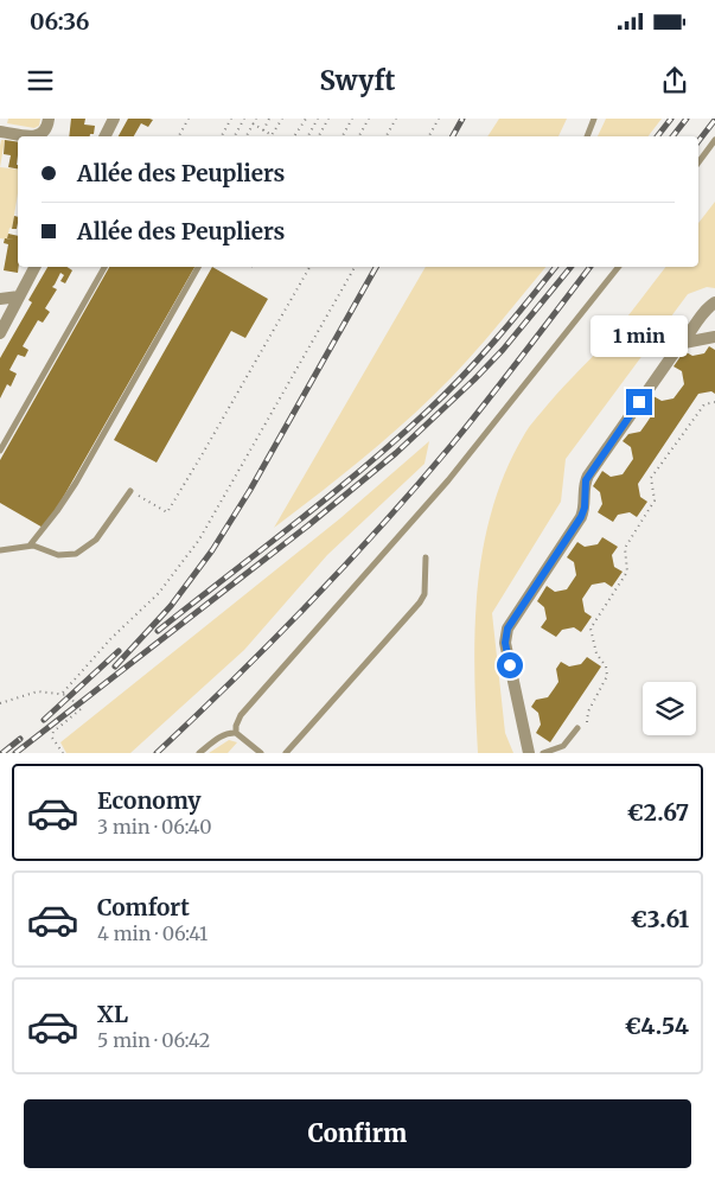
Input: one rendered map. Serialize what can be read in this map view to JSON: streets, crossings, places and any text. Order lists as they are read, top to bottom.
{
  "page": {
    "status": "06:36",
    "header": "Swyft",
    "banner": ["Allée des Peupliers", "Allée des Peupliers"],
    "bubble": "1 min",
    "list": [
      {
        "name": "Economy",
        "note": "3 min · 06:40",
        "value": "€2.67"
      },
      {
        "name": "Comfort",
        "note": "4 min · 06:41",
        "value": "€3.61"
      },
      {
        "name": "XL",
        "note": "5 min · 06:42",
        "value": "€4.54"
      }
    ],
    "buttons": "Confirm"
  }
}
